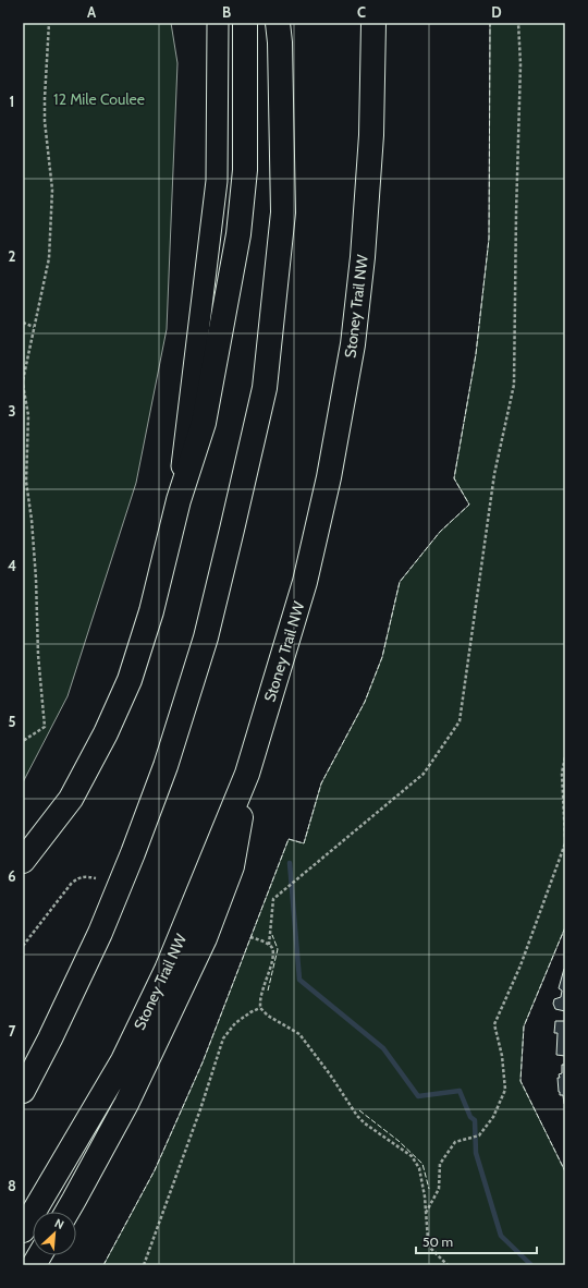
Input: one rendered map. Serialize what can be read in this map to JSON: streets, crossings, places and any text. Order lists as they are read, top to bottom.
{
  "streets": {
    "highway": ["Stoney Trail NW"]
  },
  "parks": ["12 Mile Coulee"],
  "scale_bar": "50 m",
  "north": "top right",
  "grid": {
    "columns": [
      "A",
      "B",
      "C",
      "D"
    ],
    "rows": [
      "1",
      "2",
      "3",
      "4",
      "5",
      "6",
      "7",
      "8"
    ]
  }
}
